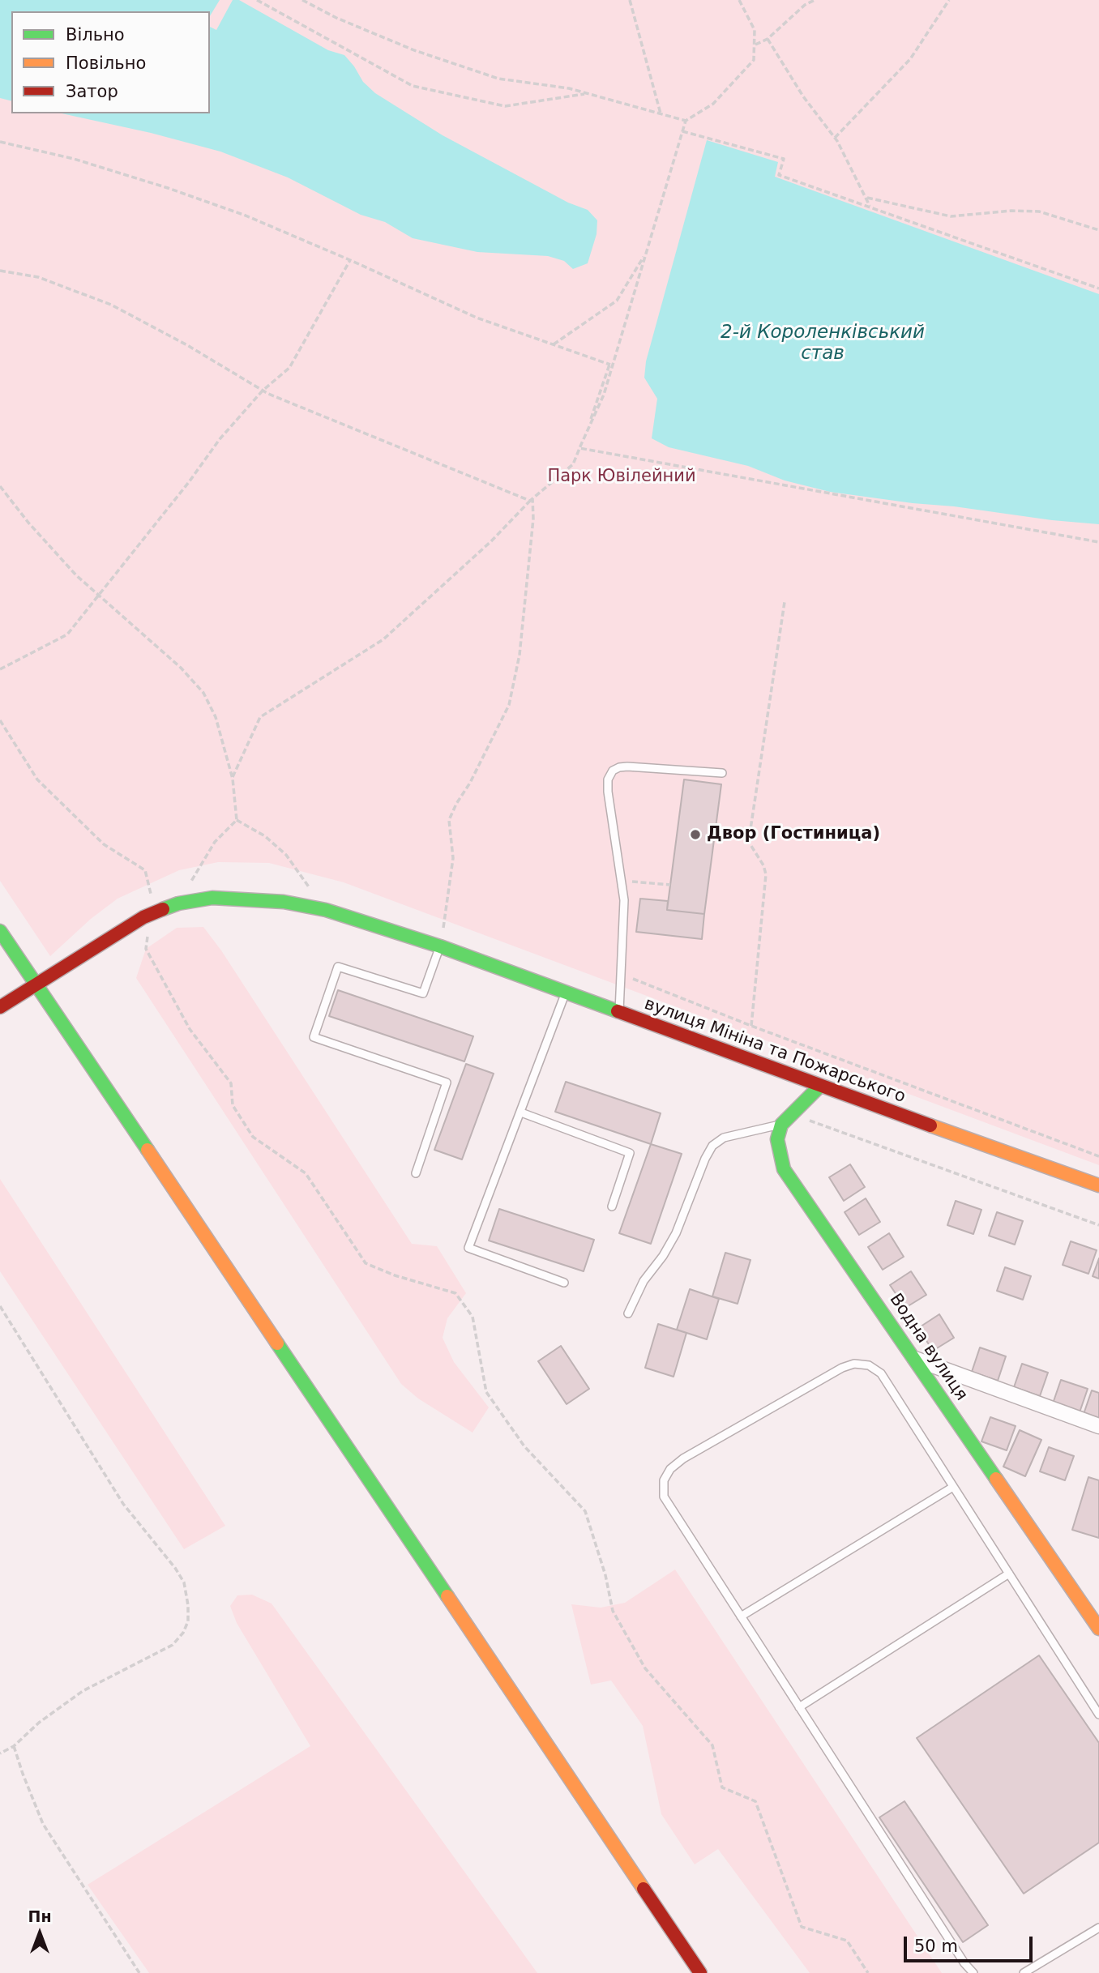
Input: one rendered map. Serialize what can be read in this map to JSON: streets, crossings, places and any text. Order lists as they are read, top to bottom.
{
  "streets": {
    "street": ["вулиця Мініна та Пожарського", "Водна вулиця"]
  },
  "water": ["2-й Короленківський став"],
  "parks": ["Парк Ювілейний"],
  "places": ["Двор (Гостиница)"],
  "legend": ["Вільно", "Повільно", "Затор"],
  "scale_bar": "50 m",
  "north": "top"
}
